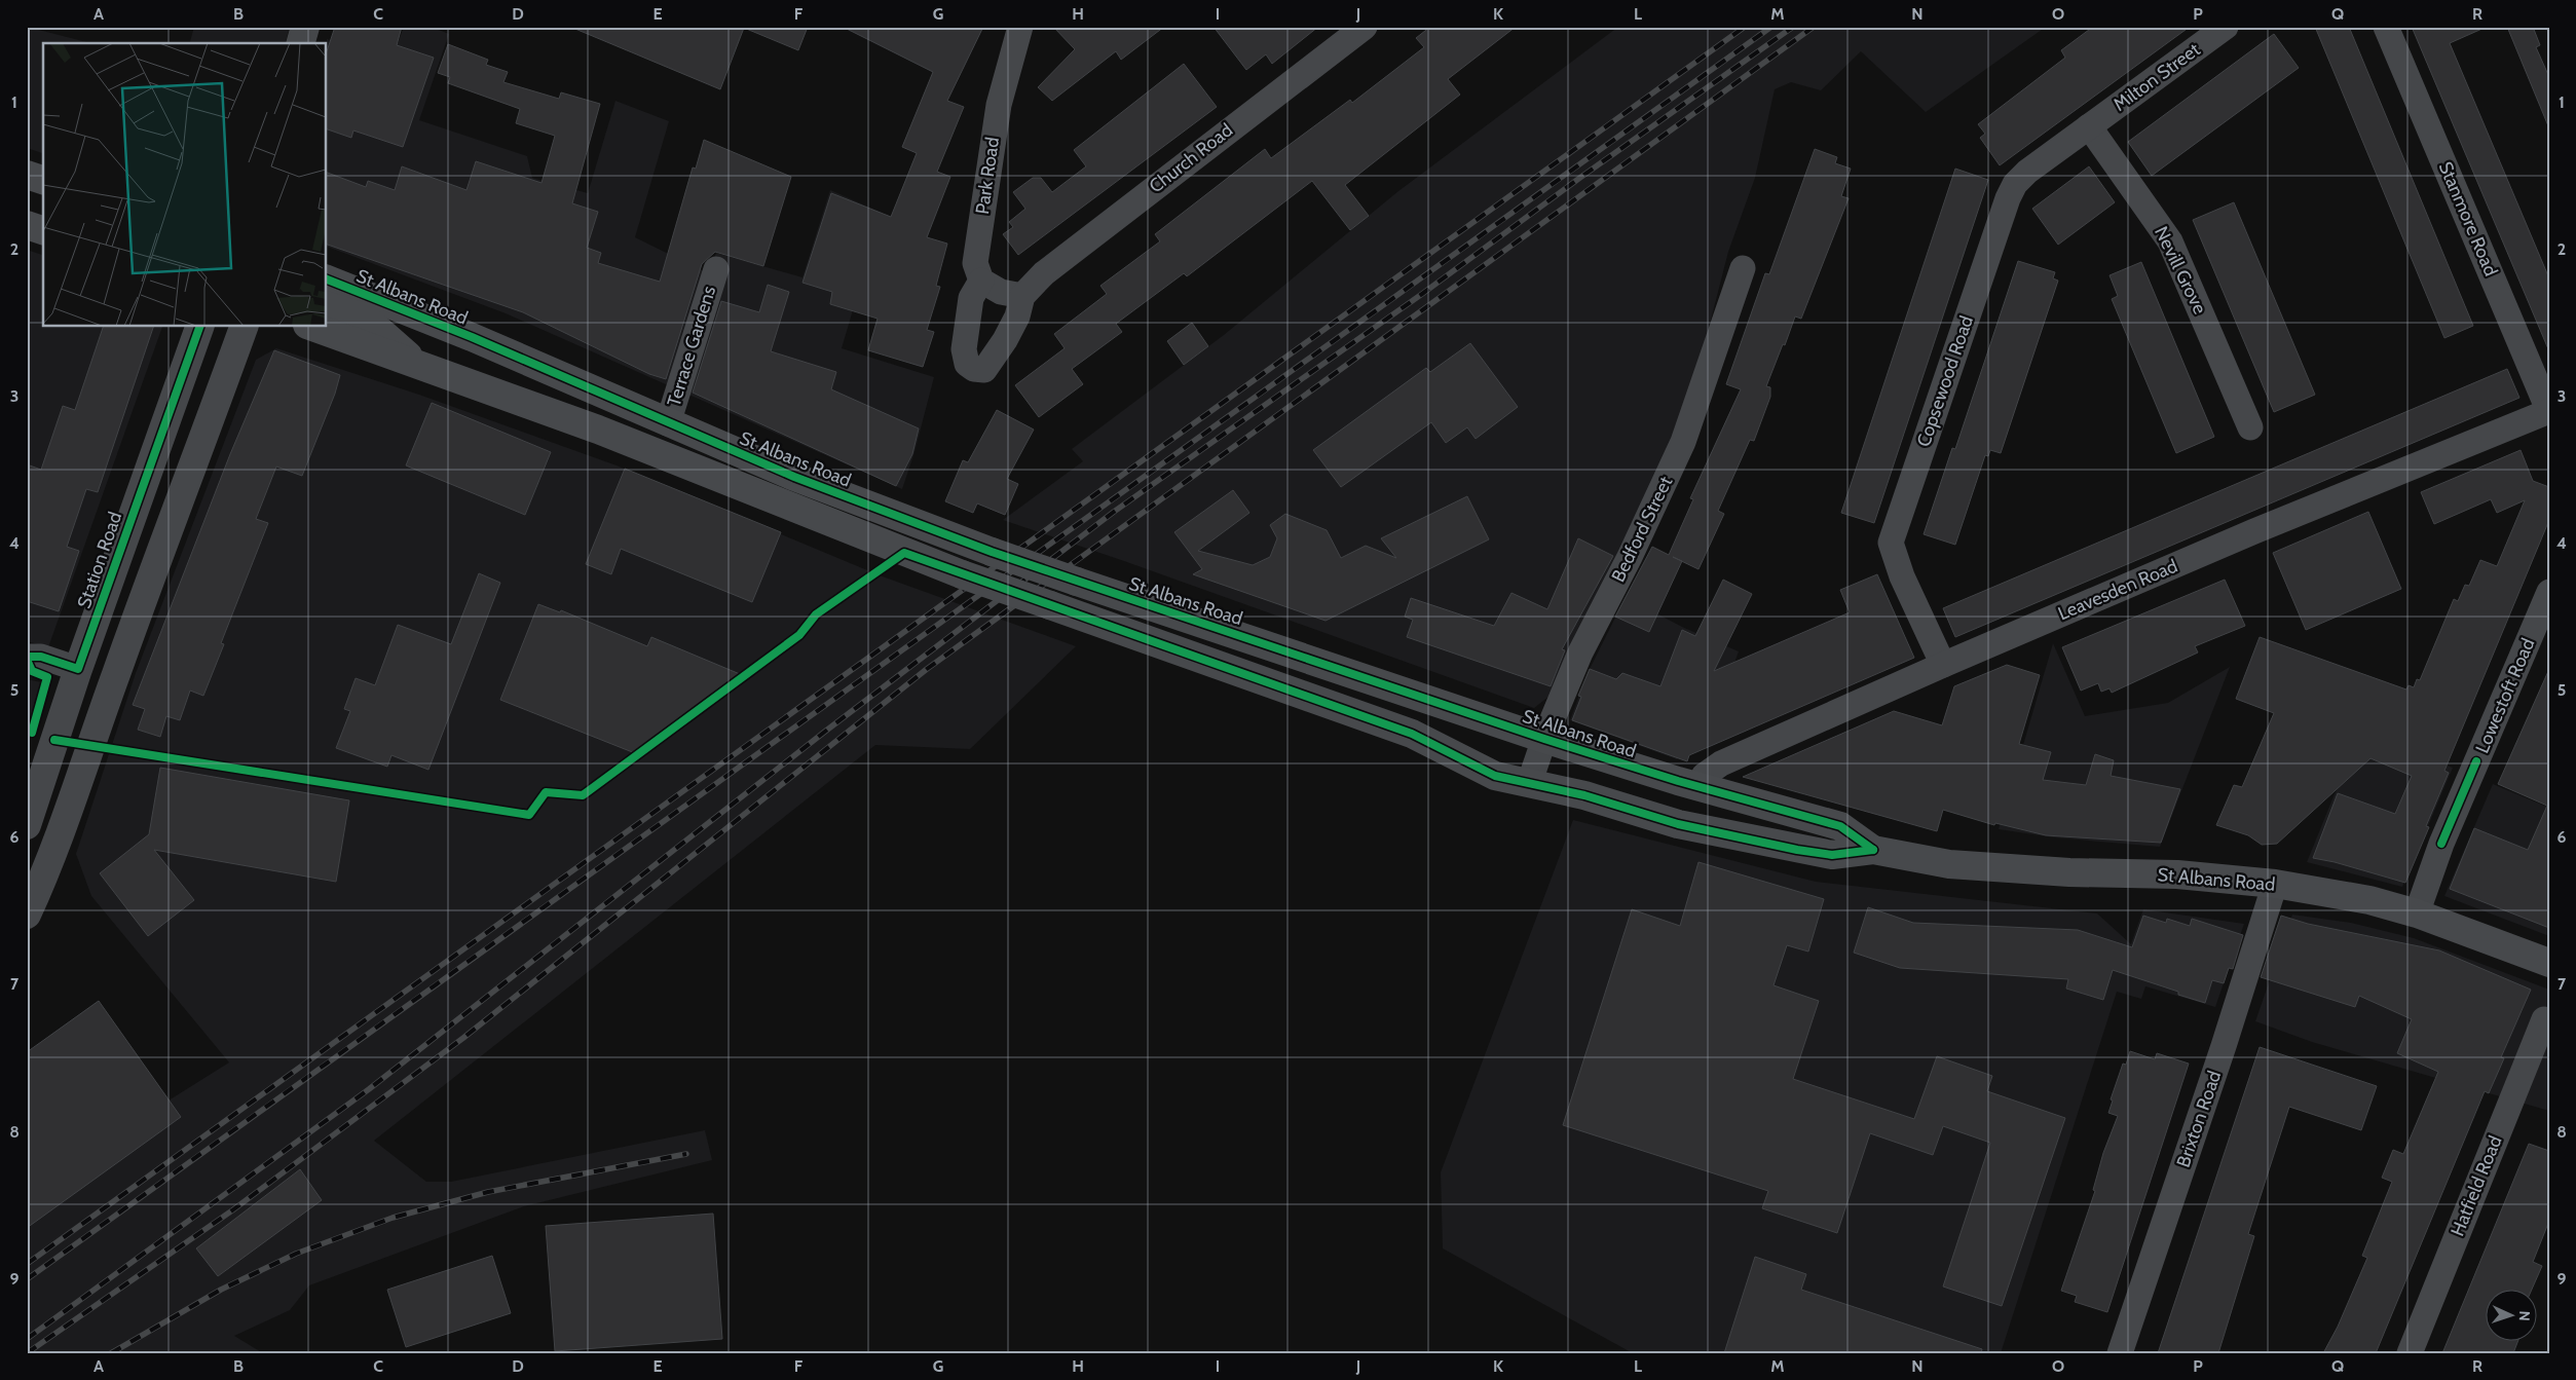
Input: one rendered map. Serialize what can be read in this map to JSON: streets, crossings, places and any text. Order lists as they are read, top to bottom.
{
  "streets": {
    "main road": ["St Albans Road"],
    "street": [
      "Milton Street",
      "Church Road",
      "Park Road",
      "Stanmore Road",
      "Nevill Grove",
      "Terrace Gardens",
      "Copsewood Road",
      "Bedford Street",
      "Station Road",
      "Leavesden Road",
      "Lowestoft Road",
      "Brixton Road",
      "Hatfield Road"
    ]
  },
  "crossings": [
    ["Milton Street", "Nevill Grove"],
    ["Milton Street", "Copsewood Road"],
    ["Stanmore Road", "Leavesden Road"],
    ["Nevill Grove", "Copsewood Road"],
    ["St Albans Road", "Terrace Gardens"],
    ["St Albans Road", "Bedford Street"],
    ["St Albans Road", "Leavesden Road"],
    ["St Albans Road", "Lowestoft Road"],
    ["St Albans Road", "Brixton Road"],
    ["Copsewood Road", "Leavesden Road"]
  ],
  "north": "right",
  "grid": {
    "columns": [
      "A",
      "B",
      "C",
      "D",
      "E",
      "F",
      "G",
      "H",
      "I",
      "J",
      "K",
      "L",
      "M",
      "N",
      "O",
      "P",
      "Q",
      "R"
    ],
    "rows": [
      "1",
      "2",
      "3",
      "4",
      "5",
      "6",
      "7",
      "8",
      "9"
    ]
  }
}
